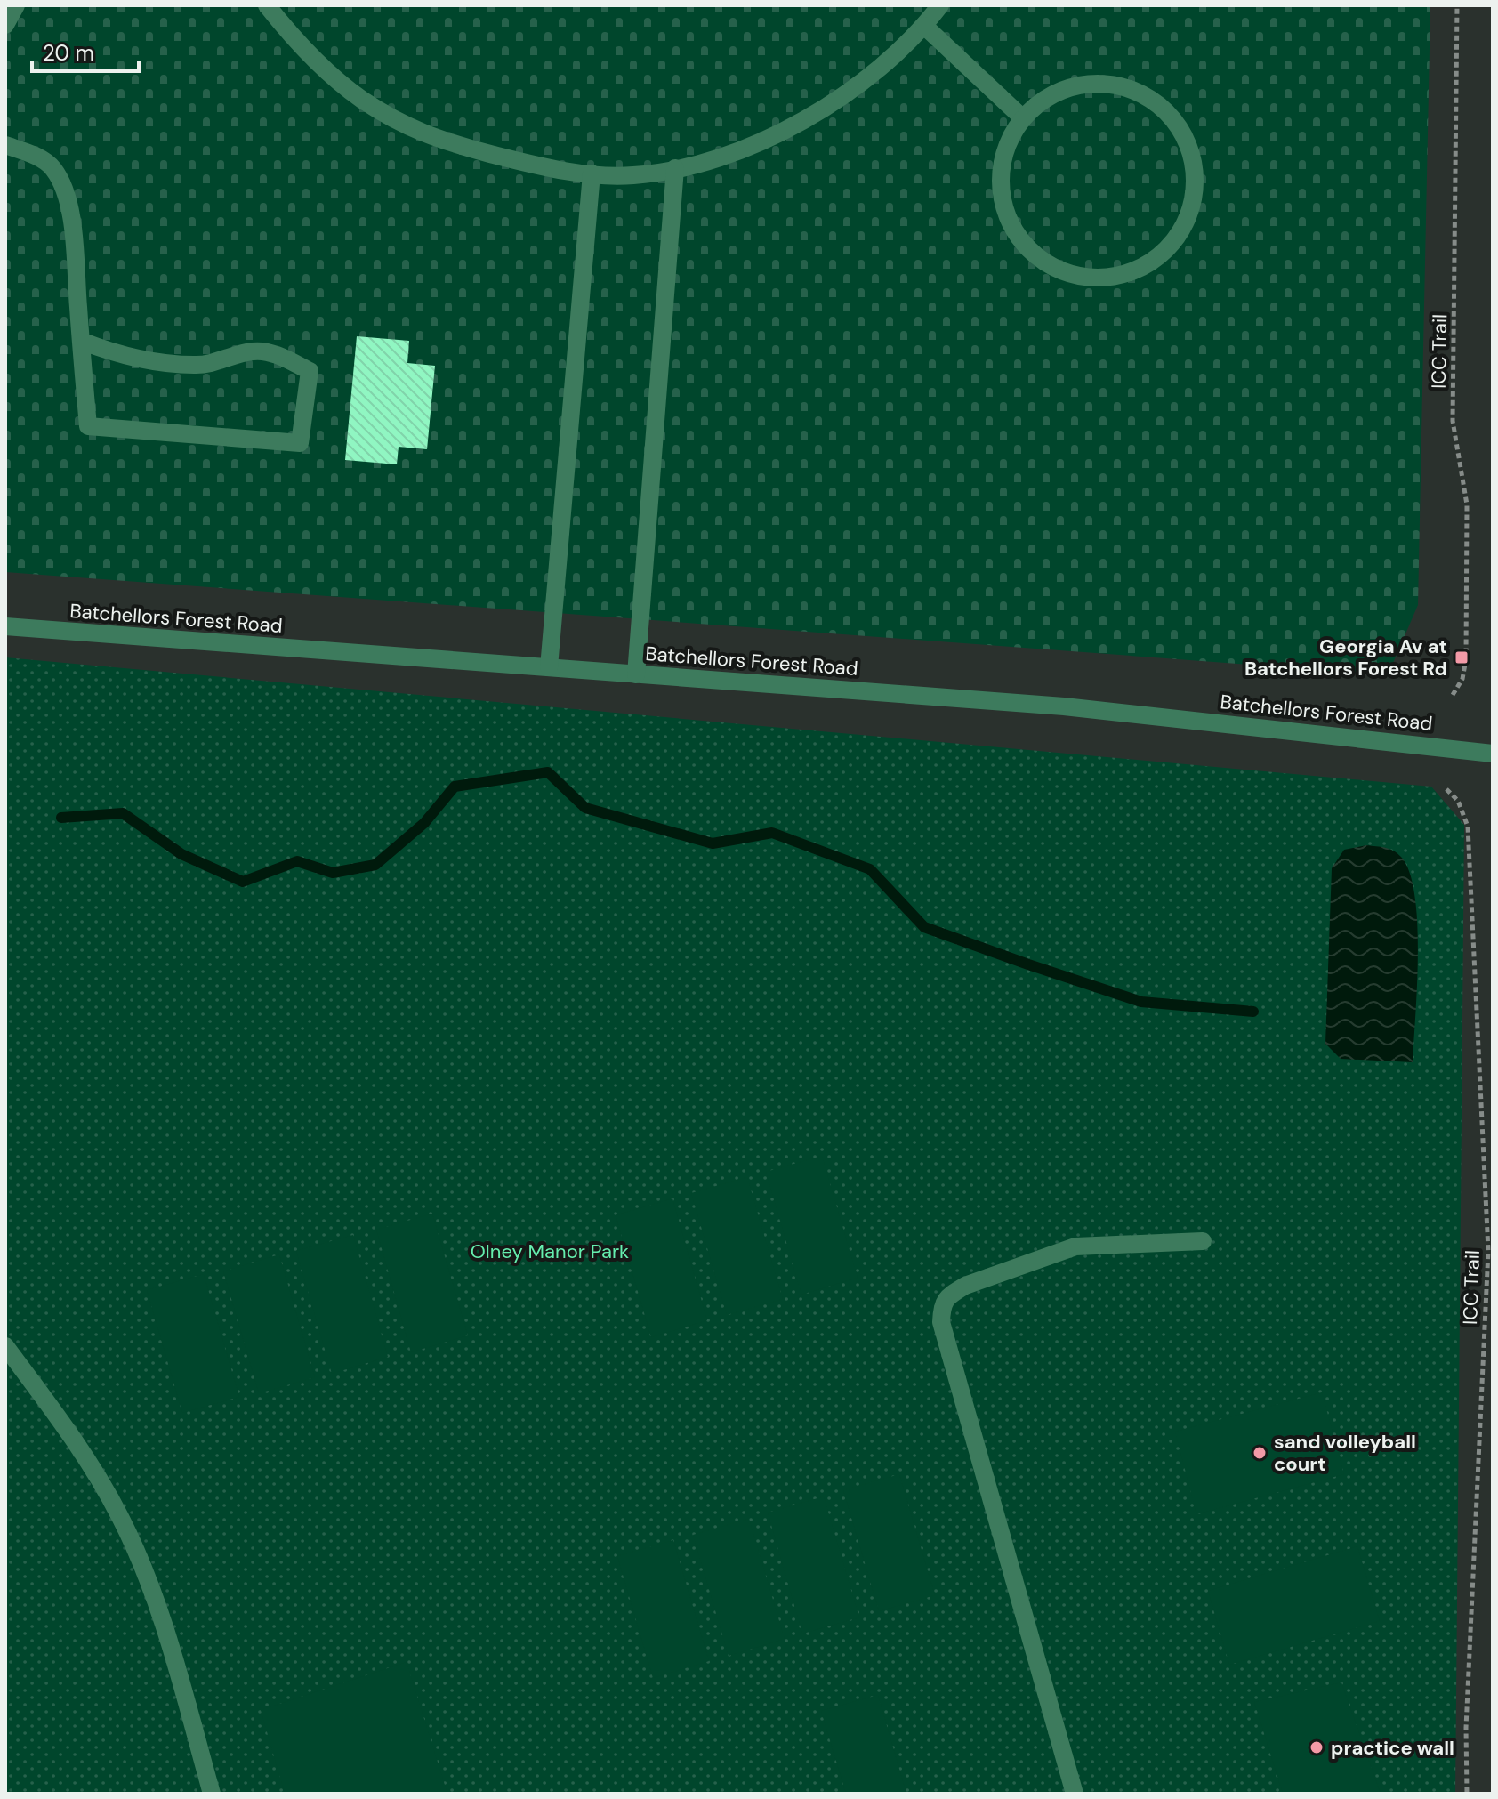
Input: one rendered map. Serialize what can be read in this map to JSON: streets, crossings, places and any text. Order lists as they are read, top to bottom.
{
  "streets": {
    "street": ["Batchellors Forest Road"],
    "path": ["ICC Trail"]
  },
  "parks": ["Olney Manor Park"],
  "places": {
    "transit": ["Georgia Av at Batchellors Forest Rd"],
    "other": ["sand volleyball court", "practice wall"]
  },
  "scale_bar": "20 m"
}
